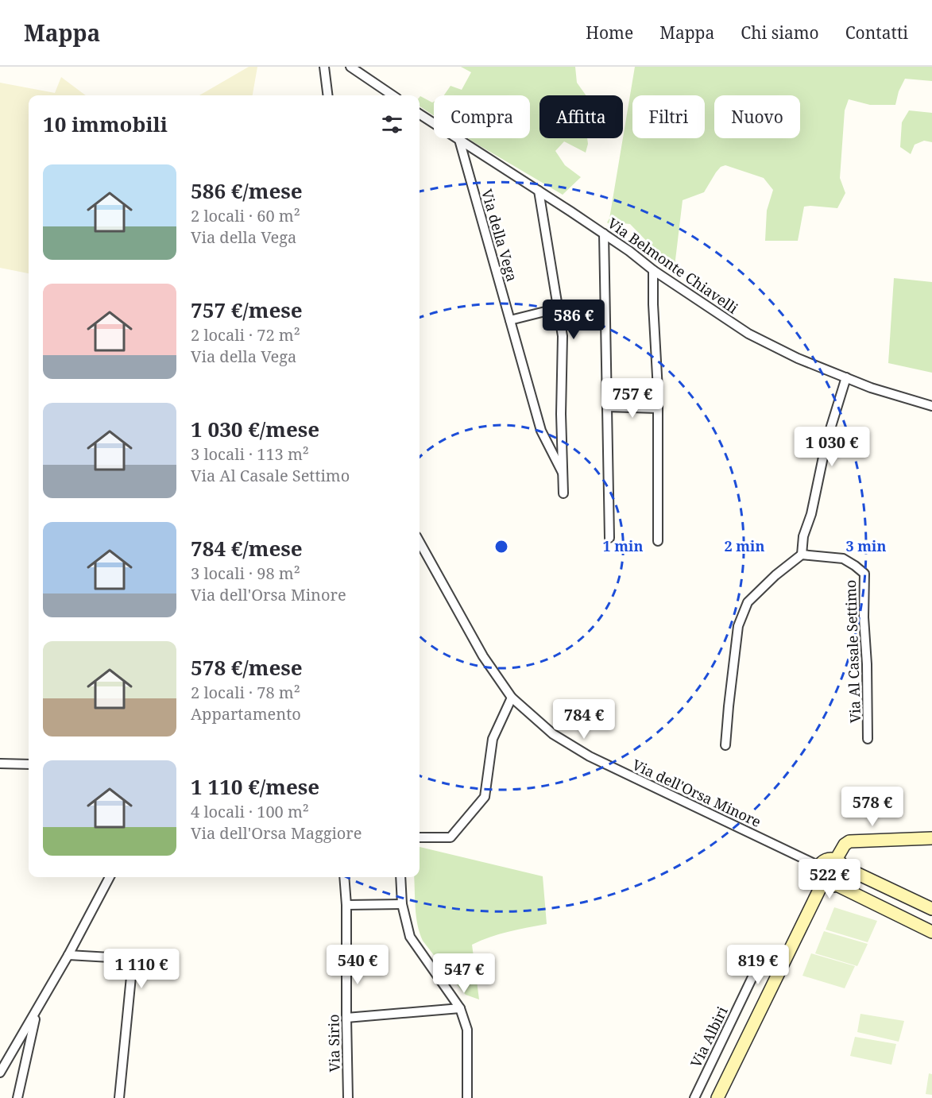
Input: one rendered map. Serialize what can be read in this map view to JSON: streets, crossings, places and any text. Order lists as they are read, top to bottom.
{
  "streets": {
    "street": [
      "Via della Vega",
      "Via Belmonte Chiavelli",
      "Via Al Casale Settimo",
      "Via dell'Orsa Minore",
      "Via Albiri",
      "Via Sirio"
    ]
  },
  "crossings": [
    ["Via della Vega", "Via Belmonte Chiavelli"]
  ],
  "page": {
    "header": "Mappa",
    "nav": [
      "Home",
      "Mappa",
      "Chi siamo",
      "Contatti"
    ],
    "chip": [
      "Compra",
      "Affitta",
      "Filtri",
      "Nuovo"
    ],
    "heading": "10 immobili",
    "list": [
      {
        "name": "586 €/mese",
        "note": "2 locali · 60 m² · Via della Vega"
      },
      {
        "name": "757 €/mese",
        "note": "2 locali · 72 m² · Via della Vega"
      },
      {
        "name": "1 030 €/mese",
        "note": "3 locali · 113 m² · Via Al Casale Settimo"
      },
      {
        "name": "784 €/mese",
        "note": "3 locali · 98 m² · Via dell'Orsa Minore"
      },
      {
        "name": "578 €/mese",
        "note": "2 locali · 78 m² · Appartamento"
      },
      {
        "name": "1 110 €/mese",
        "note": "4 locali · 100 m² · Via dell'Orsa Maggiore"
      }
    ],
    "price": [
      "586 €",
      "757 €",
      "1 030 €",
      "784 €",
      "578 €",
      "522 €",
      "540 €",
      "819 €",
      "1 110 €",
      "547 €"
    ]
  },
  "rings": ["1 min", "2 min", "3 min"]
}
